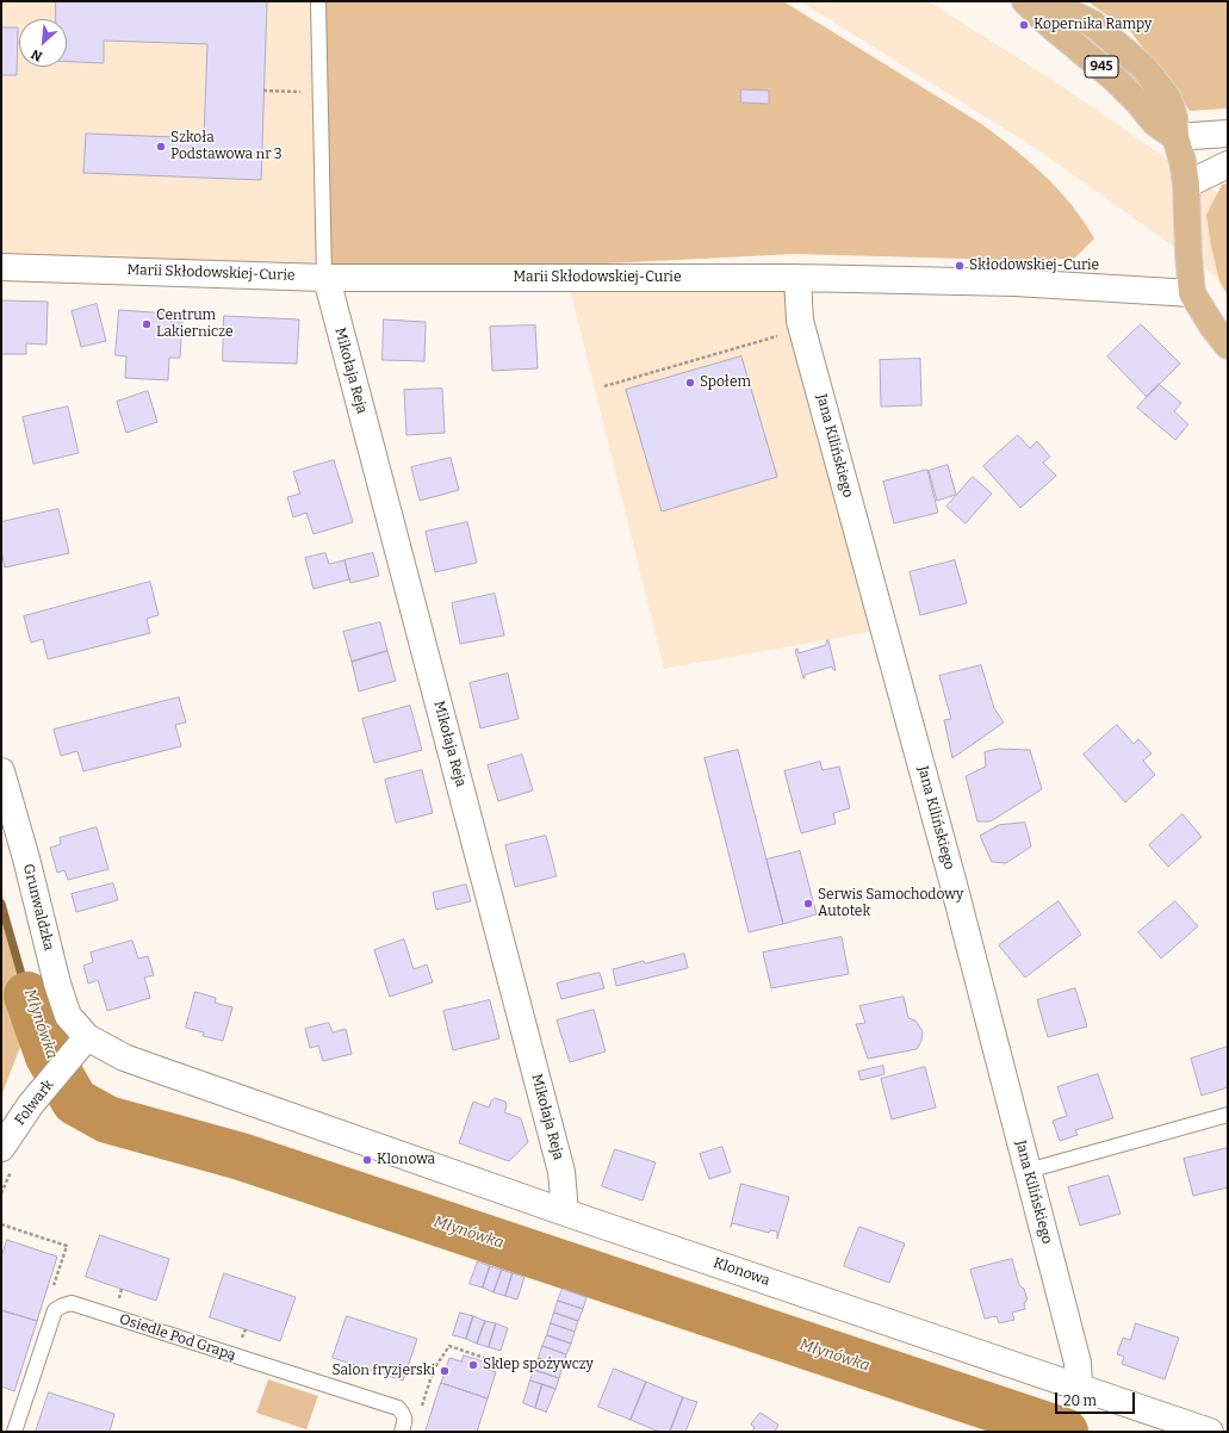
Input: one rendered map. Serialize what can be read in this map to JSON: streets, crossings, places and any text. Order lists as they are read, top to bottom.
{
  "streets": {
    "main road": ["945"],
    "street": [
      "Marii Skłodowskiej-Curie",
      "Mikołaja Reja",
      "Jana Kilińskiego",
      "Grunwaldzka",
      "Folwark",
      "Klonowa"
    ],
    "lane": ["Osiedle Pod Grapą"]
  },
  "crossings": [
    ["945", "Marii Skłodowskiej-Curie"],
    ["Marii Skłodowskiej-Curie", "Mikołaja Reja"],
    ["Marii Skłodowskiej-Curie", "Jana Kilińskiego"],
    ["Mikołaja Reja", "Klonowa"],
    ["Jana Kilińskiego", "Klonowa"],
    ["Grunwaldzka", "Folwark"],
    ["Grunwaldzka", "Klonowa"],
    ["Folwark", "Klonowa"]
  ],
  "water": ["Młynówka"],
  "places": [
    "Kopernika Rampy",
    "Szkoła Podstawowa nr 3",
    "Skłodowskiej-Curie",
    "Centrum Lakiernicze",
    "Społem",
    "Serwis Samochodowy Autotek",
    "Klonowa",
    "Sklep spożywczy",
    "Salon fryzjerski"
  ],
  "scale_bar": "20 m",
  "north": "bottom left"
}
